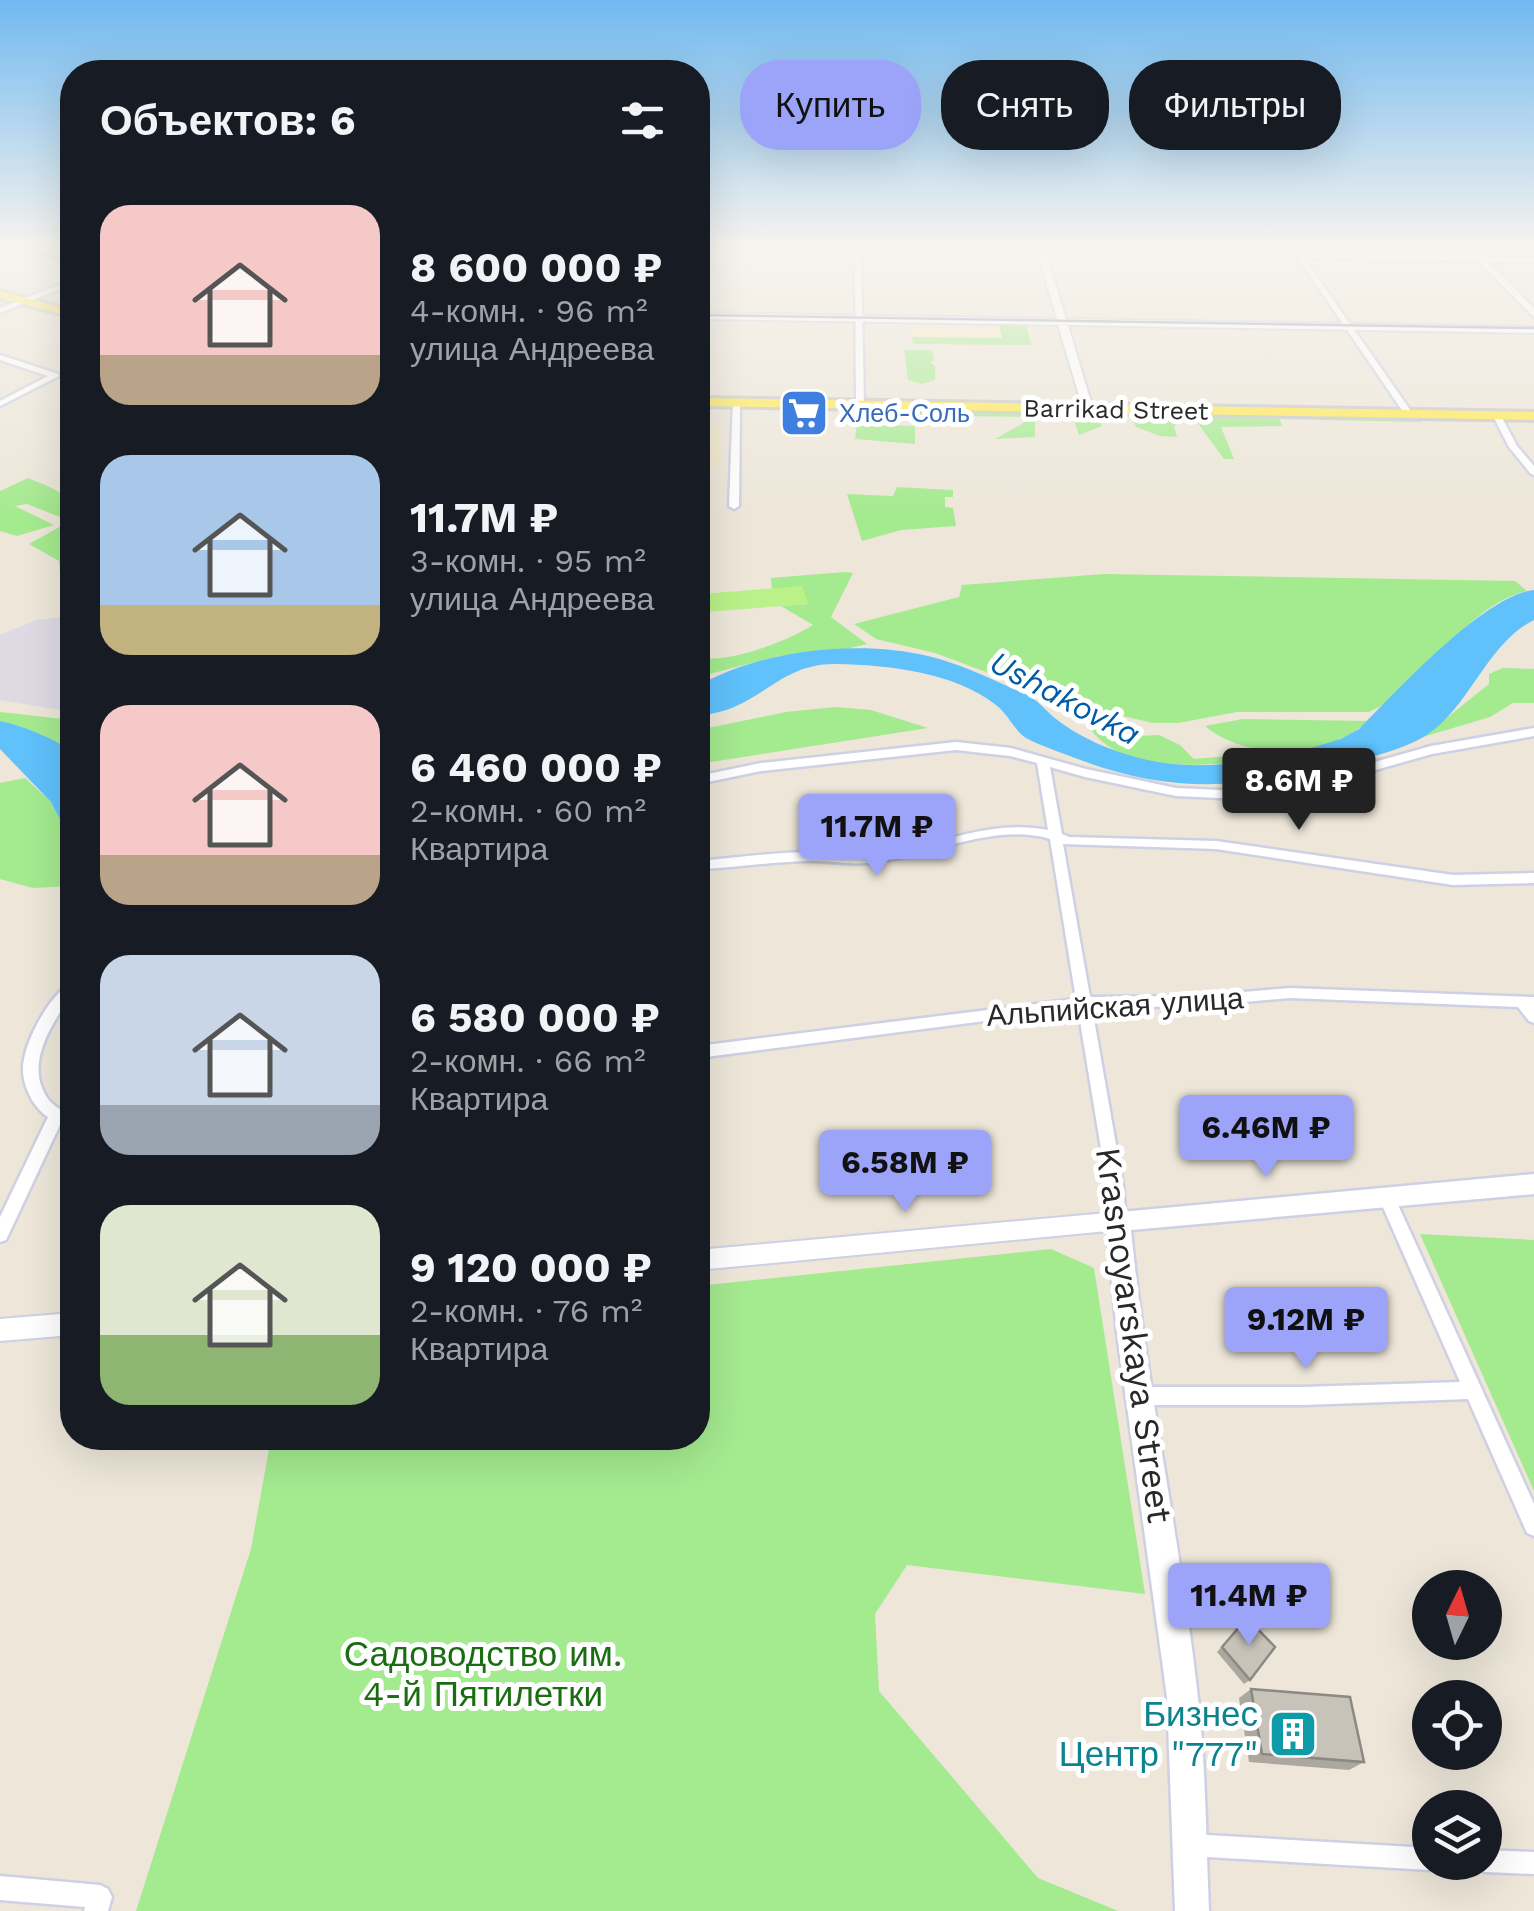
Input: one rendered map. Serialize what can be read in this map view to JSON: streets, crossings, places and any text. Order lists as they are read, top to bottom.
{
  "streets": {
    "main road": ["Barrikad Street", "Krasnoyarskaya Street"],
    "street": ["Альпийская улица"]
  },
  "crossings": [
    ["Альпийская улица", "Krasnoyarskaya Street"]
  ],
  "water": ["Ushakovka"],
  "parks": ["Садоводство им. 4-й Пятилетки"],
  "places": {
    "supermarket": ["Хлеб-Соль"],
    "building": ["Бизнес Центр \"777\""]
  },
  "north": "top",
  "page": {
    "chip": ["Купить", "Снять", "Фильтры"],
    "heading": "Объектов: 6",
    "list": [
      {
        "name": "8 600 000 ₽",
        "note": "4-комн. · 96 m² · улица Андреева"
      },
      {
        "name": "11.7M ₽",
        "note": "3-комн. · 95 m² · улица Андреева"
      },
      {
        "name": "6 460 000 ₽",
        "note": "2-комн. · 60 m² · Квартира"
      },
      {
        "name": "6 580 000 ₽",
        "note": "2-комн. · 66 m² · Квартира"
      },
      {
        "name": "9 120 000 ₽",
        "note": "2-комн. · 76 m² · Квартира"
      }
    ],
    "price": [
      "8.6M ₽",
      "11.7M ₽",
      "6.46M ₽",
      "6.58M ₽",
      "9.12M ₽",
      "11.4M ₽"
    ]
  }
}
